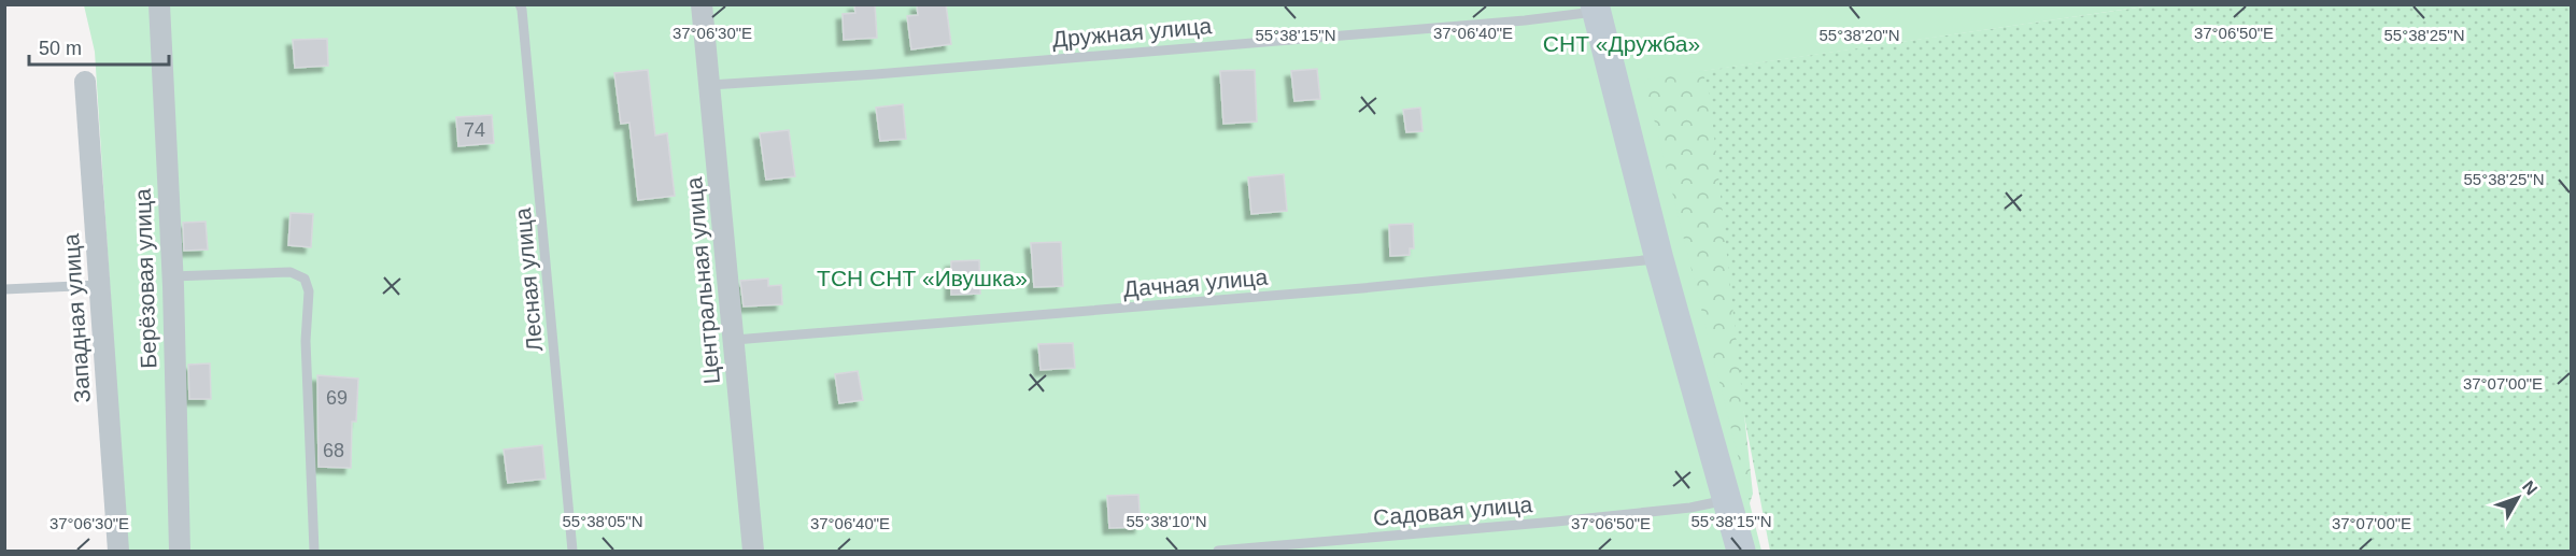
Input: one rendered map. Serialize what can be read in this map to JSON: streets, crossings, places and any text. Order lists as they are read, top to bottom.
{
  "streets": {
    "street": ["Берёзовая улица", "Центральная улица", "Западная улица"],
    "lane": [
      "Дружная улица",
      "Лесная улица",
      "Дачная улица",
      "Садовая улица"
    ]
  },
  "crossings": [
    ["Дружная улица", "Центральная улица"],
    ["Центральная улица", "Дачная улица"]
  ],
  "parks": ["СНТ «Дружба»", "ТСН СНТ «Ивушка»"],
  "house_numbers": ["74", "69", "68"],
  "scale_bar": "50 m",
  "north": "top right",
  "coordinates": [
    "37°06'30\"E",
    "37°06'40\"E",
    "37°06'50\"E",
    "55°38'15\"N",
    "55°38'25\"N",
    "55°38'20\"N",
    "37°07'00\"E",
    "55°38'05\"N",
    "55°38'10\"N"
  ]
}
